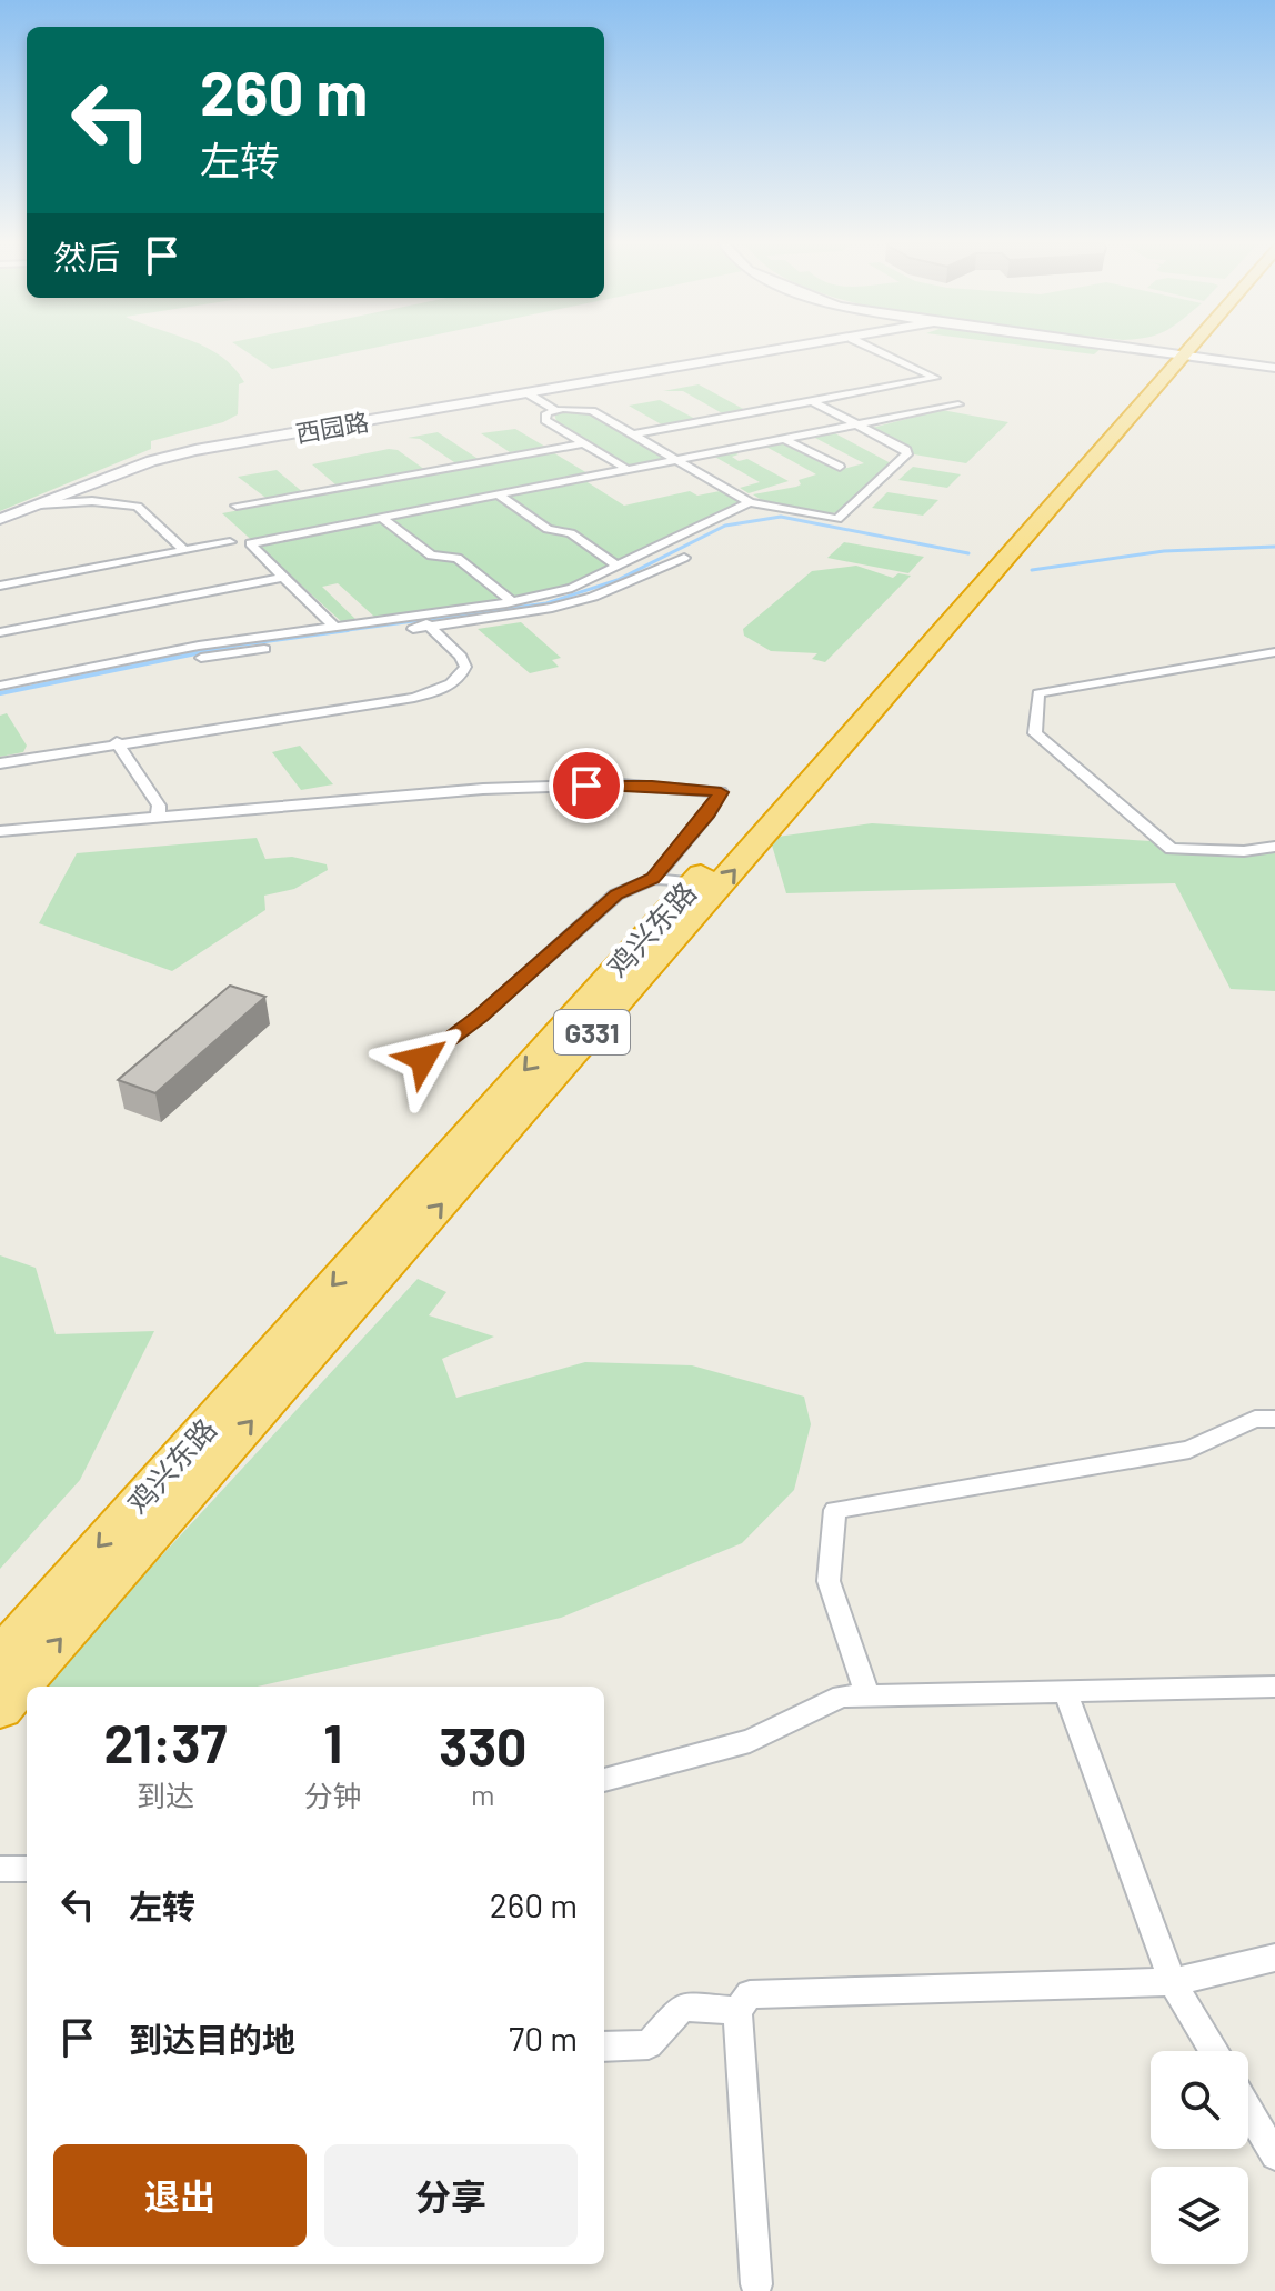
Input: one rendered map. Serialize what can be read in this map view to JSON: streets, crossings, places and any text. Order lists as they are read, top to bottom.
{
  "streets": {
    "highway": ["鸡兴东路", "G331"],
    "main road": ["西园路"]
  },
  "page": {
    "turn": ["260 m", "左转"],
    "then": "然后",
    "eta": [
      "21:37",
      "到达",
      "1",
      "分钟",
      "330",
      "m"
    ],
    "list": [
      {
        "name": "左转",
        "value": "260 m"
      },
      {
        "name": "到达目的地",
        "value": "70 m"
      }
    ],
    "buttons": ["退出", "分享"]
  }
}
